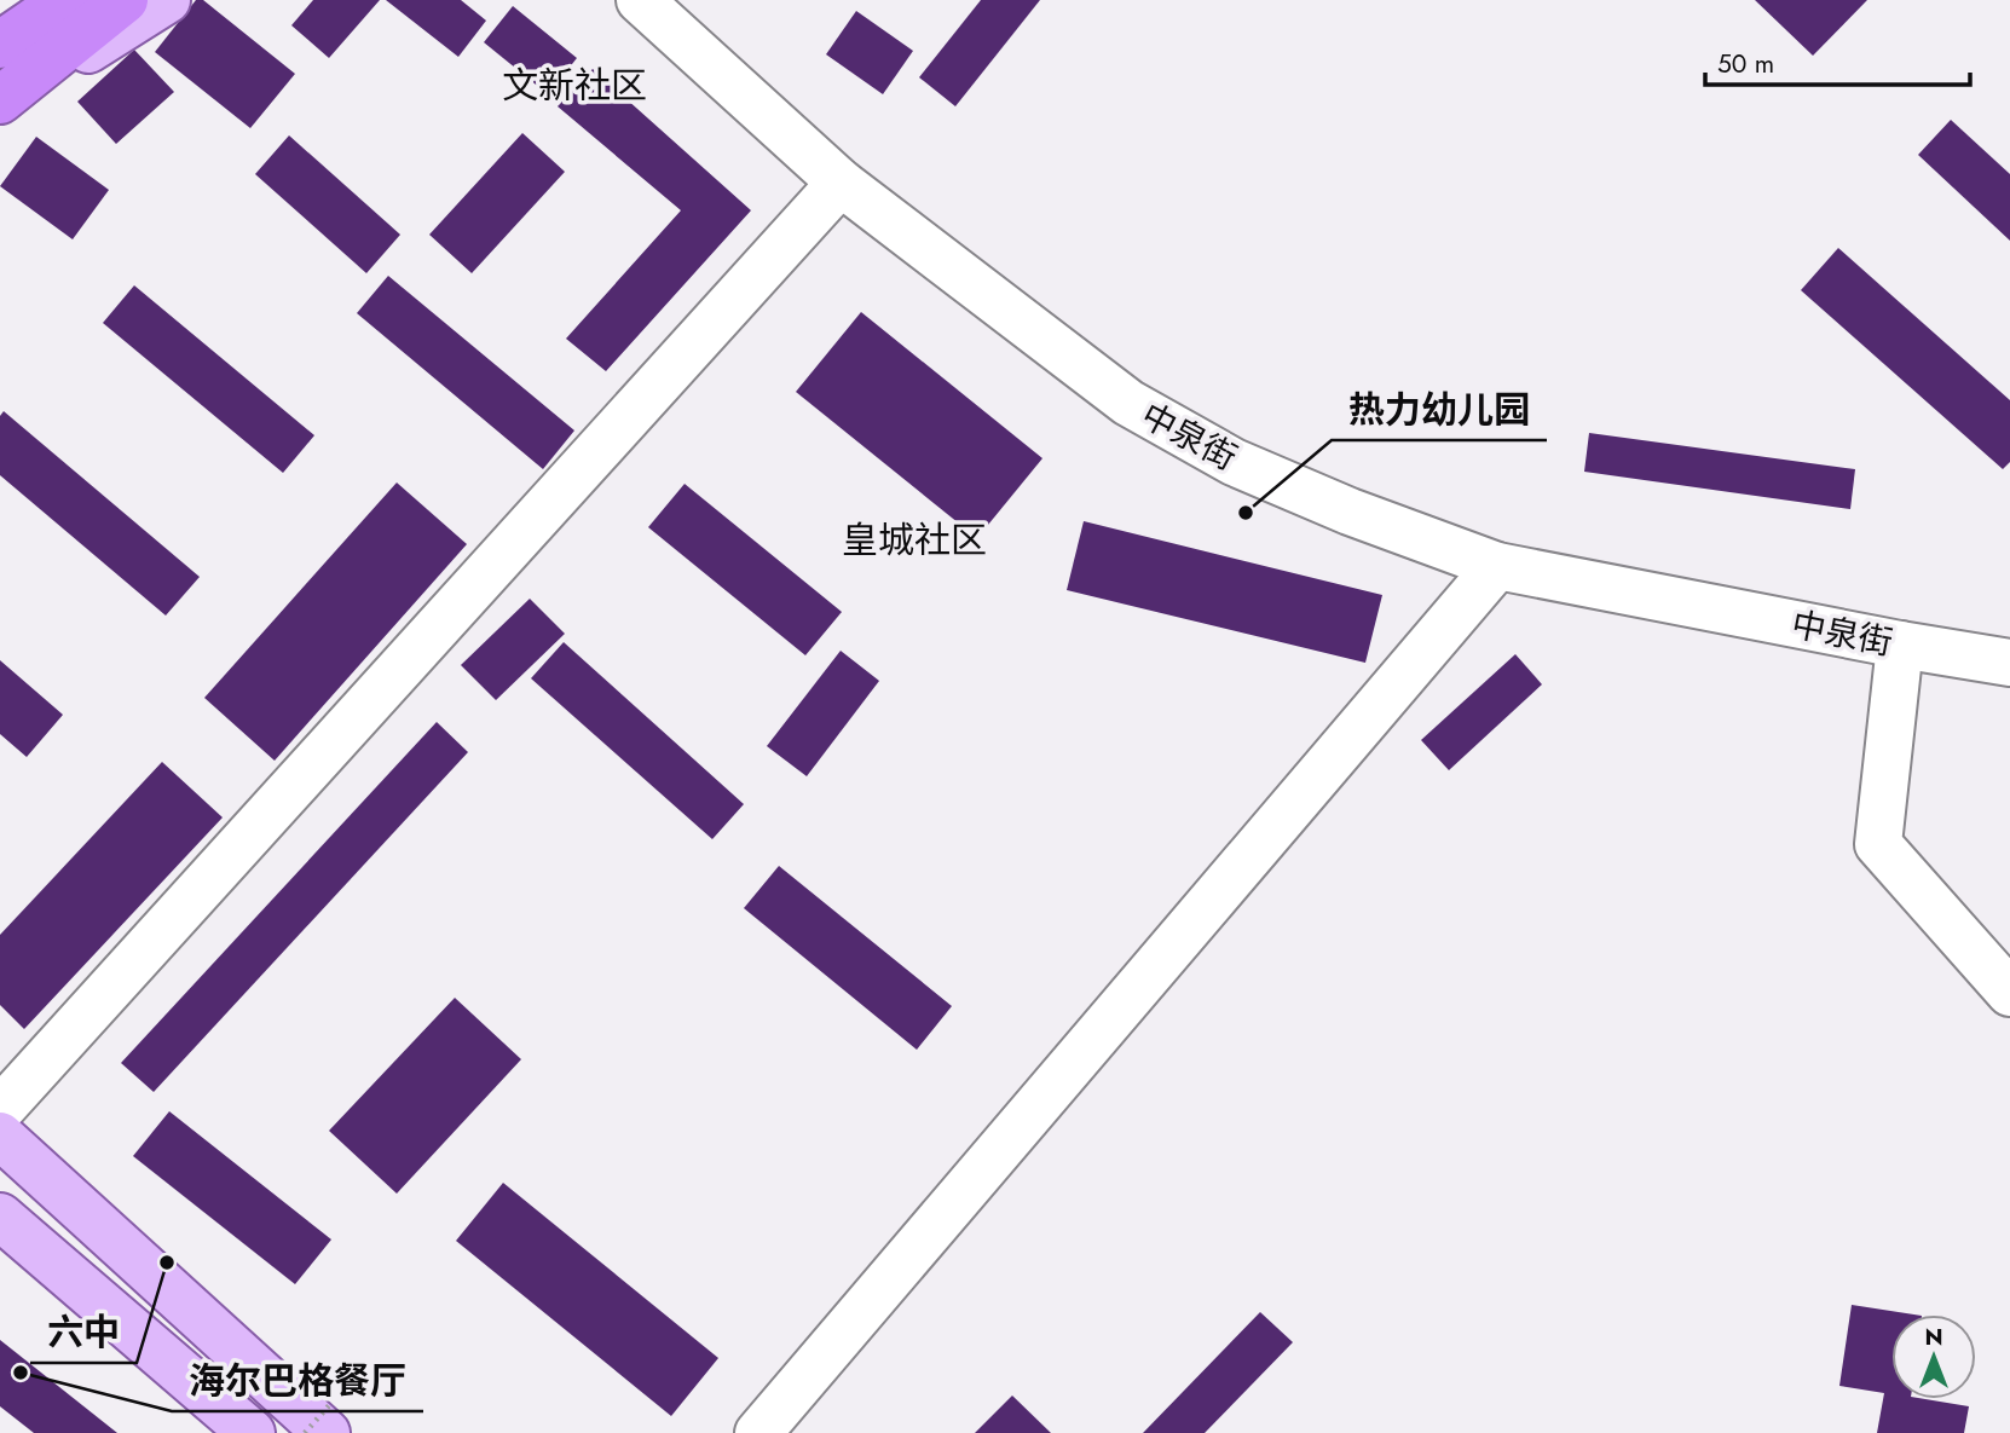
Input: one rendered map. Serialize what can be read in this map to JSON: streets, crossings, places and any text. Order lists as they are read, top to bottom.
{
  "streets": {
    "street": ["中泉街"]
  },
  "districts": ["文新社区", "皇城社区"],
  "places": ["热力幼儿园", "六中", "海尔巴格餐厅"],
  "scale_bar": "50 m",
  "north": "top"
}
